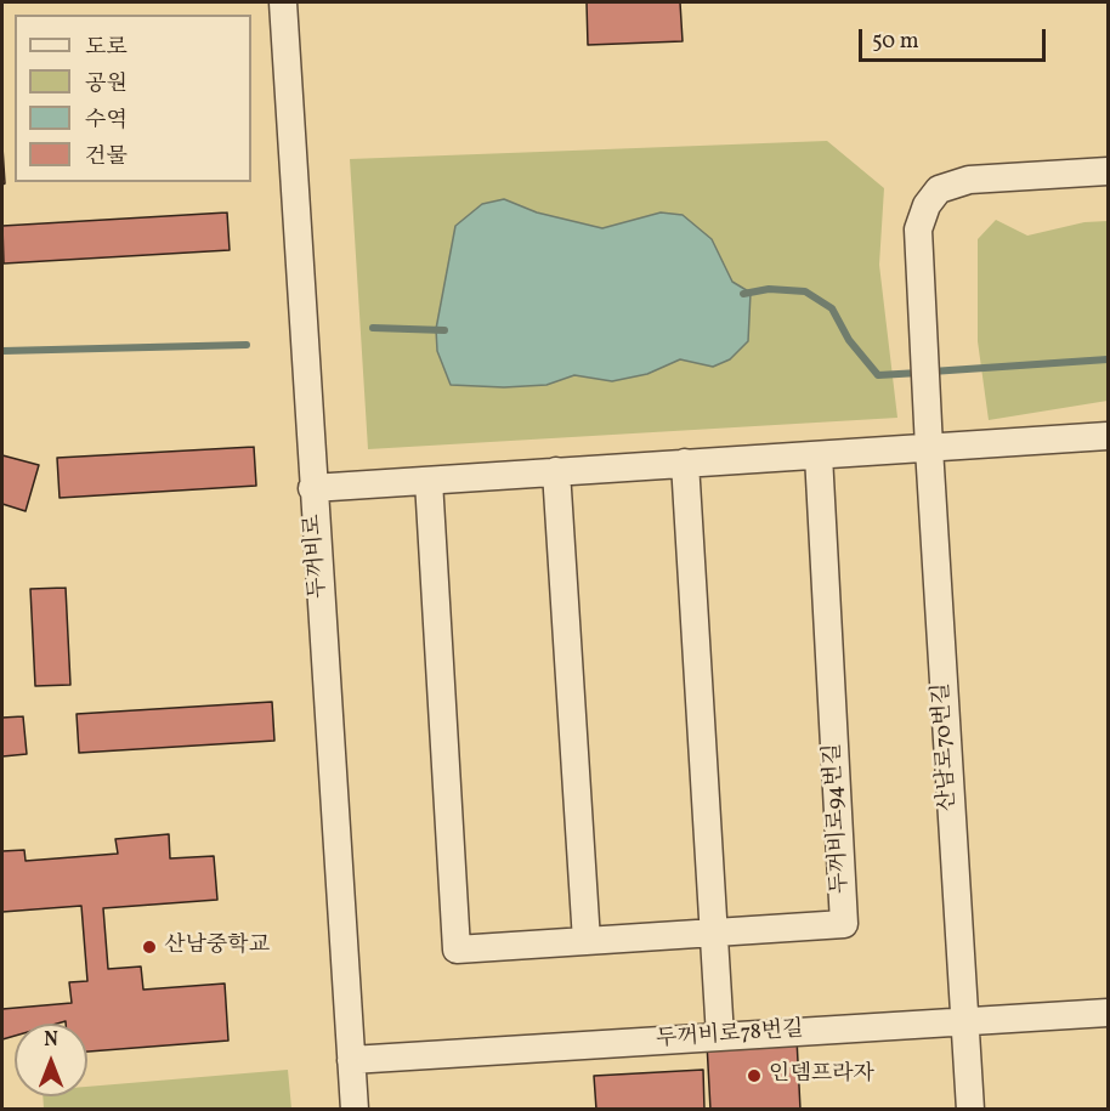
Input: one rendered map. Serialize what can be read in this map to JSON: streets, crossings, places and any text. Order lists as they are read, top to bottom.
{
  "streets": {
    "street": [
      "두꺼비로",
      "산남로70번길",
      "두꺼비로94번길",
      "두꺼비로78번길"
    ]
  },
  "crossings": [
    ["두꺼비로", "두꺼비로78번길"],
    ["산남로70번길", "두꺼비로78번길"]
  ],
  "places": ["산남중학교", "인뎀프라자"],
  "legend": [
    "도로",
    "공원",
    "수역",
    "건물"
  ],
  "scale_bar": "50 m",
  "north": "top"
}
